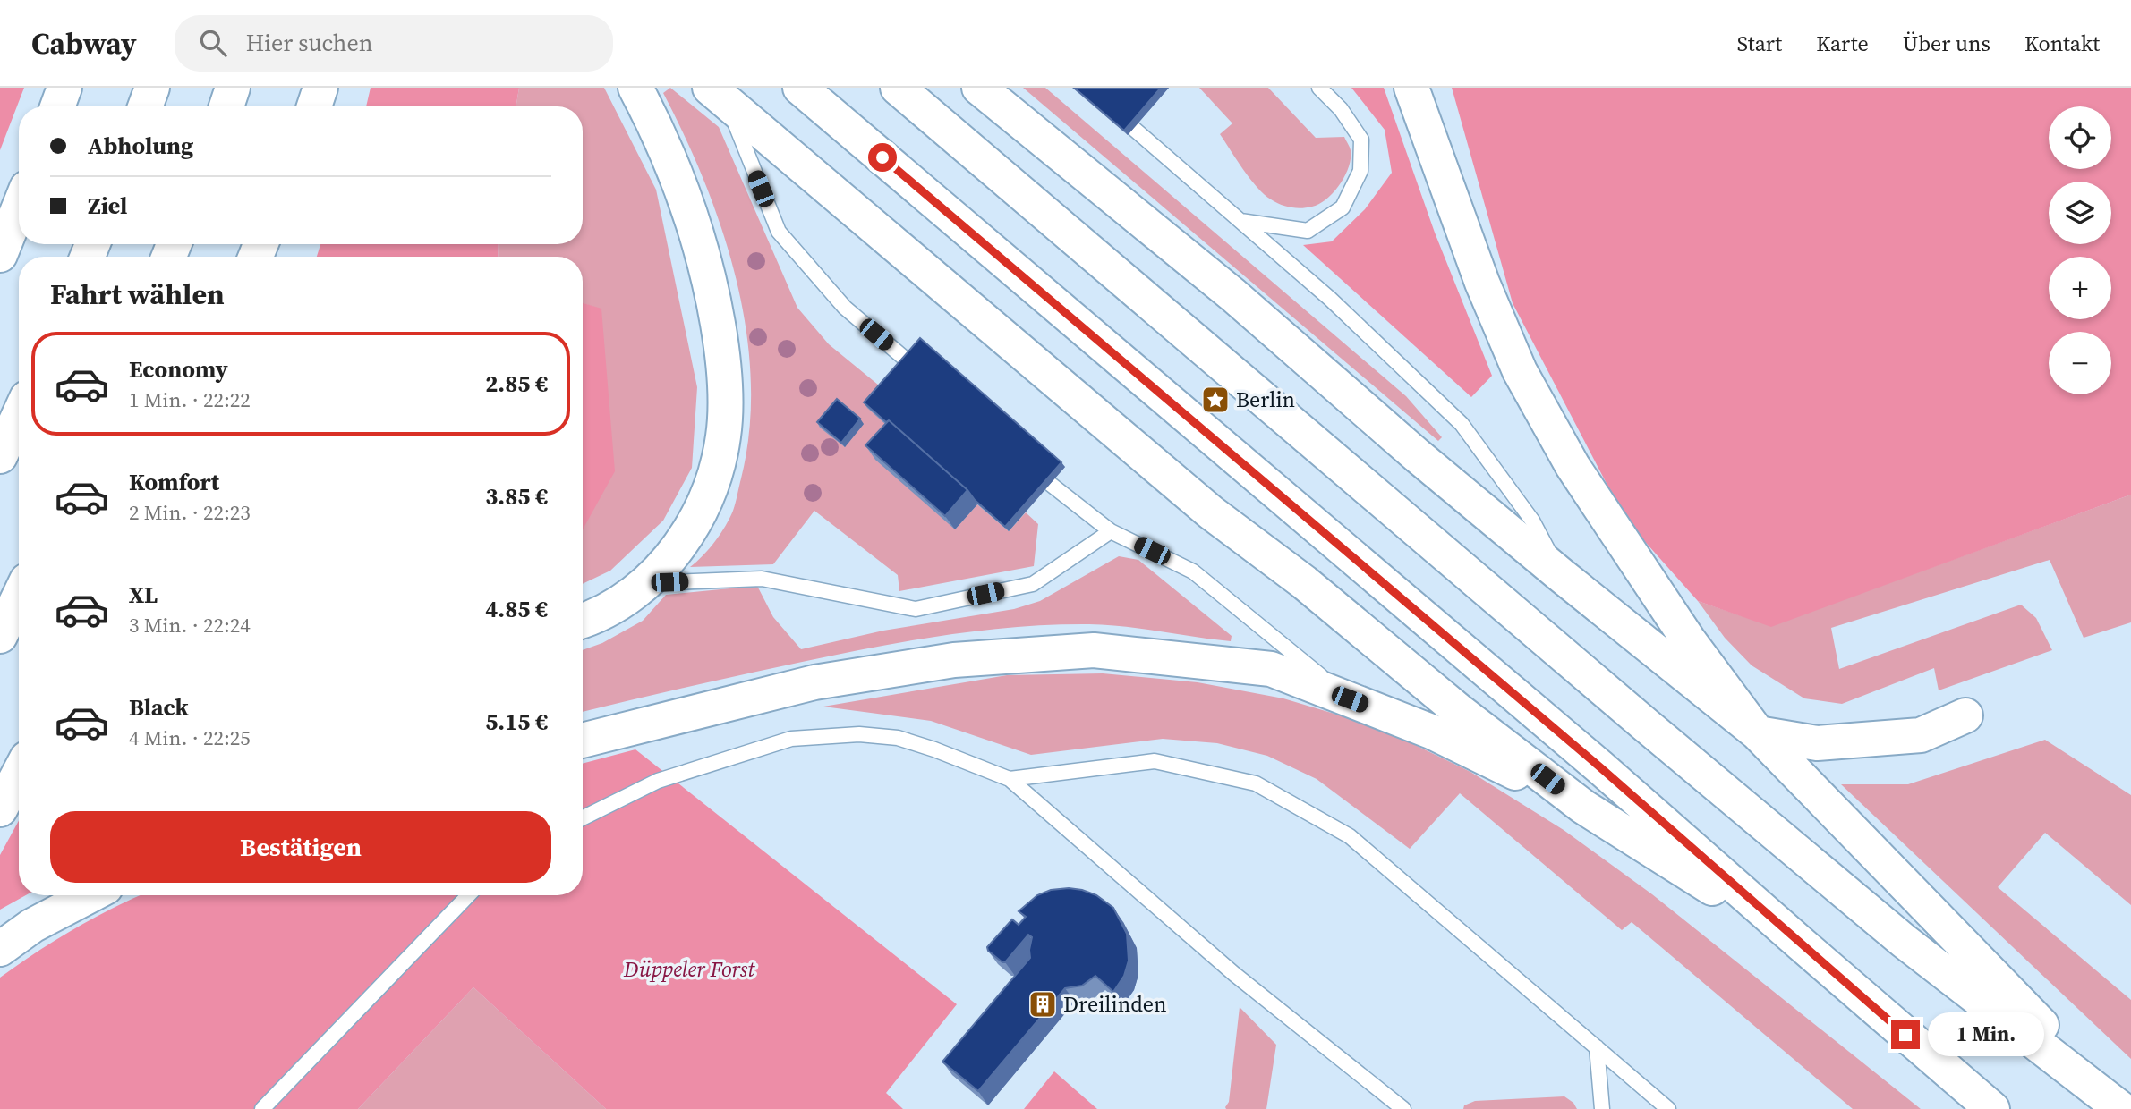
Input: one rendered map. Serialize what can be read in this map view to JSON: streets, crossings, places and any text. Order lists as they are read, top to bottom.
{
  "parks": ["Düppeler Forst"],
  "places": {
    "place": ["Berlin"],
    "building": ["Dreilinden"]
  },
  "page": {
    "header": "Cabway",
    "search": "Hier suchen",
    "nav": [
      "Start",
      "Karte",
      "Über uns",
      "Kontakt"
    ],
    "map_buttons": ["+", "−"],
    "banner": ["Abholung", "Ziel"],
    "heading": "Fahrt wählen",
    "list": [
      {
        "name": "Economy",
        "note": "1 Min. · 22:22",
        "value": "2.85 €"
      },
      {
        "name": "Komfort",
        "note": "2 Min. · 22:23",
        "value": "3.85 €"
      },
      {
        "name": "XL",
        "note": "3 Min. · 22:24",
        "value": "4.85 €"
      },
      {
        "name": "Black",
        "note": "4 Min. · 22:25",
        "value": "5.15 €"
      }
    ],
    "buttons": "Bestätigen",
    "bubble": "1 Min."
  }
}
